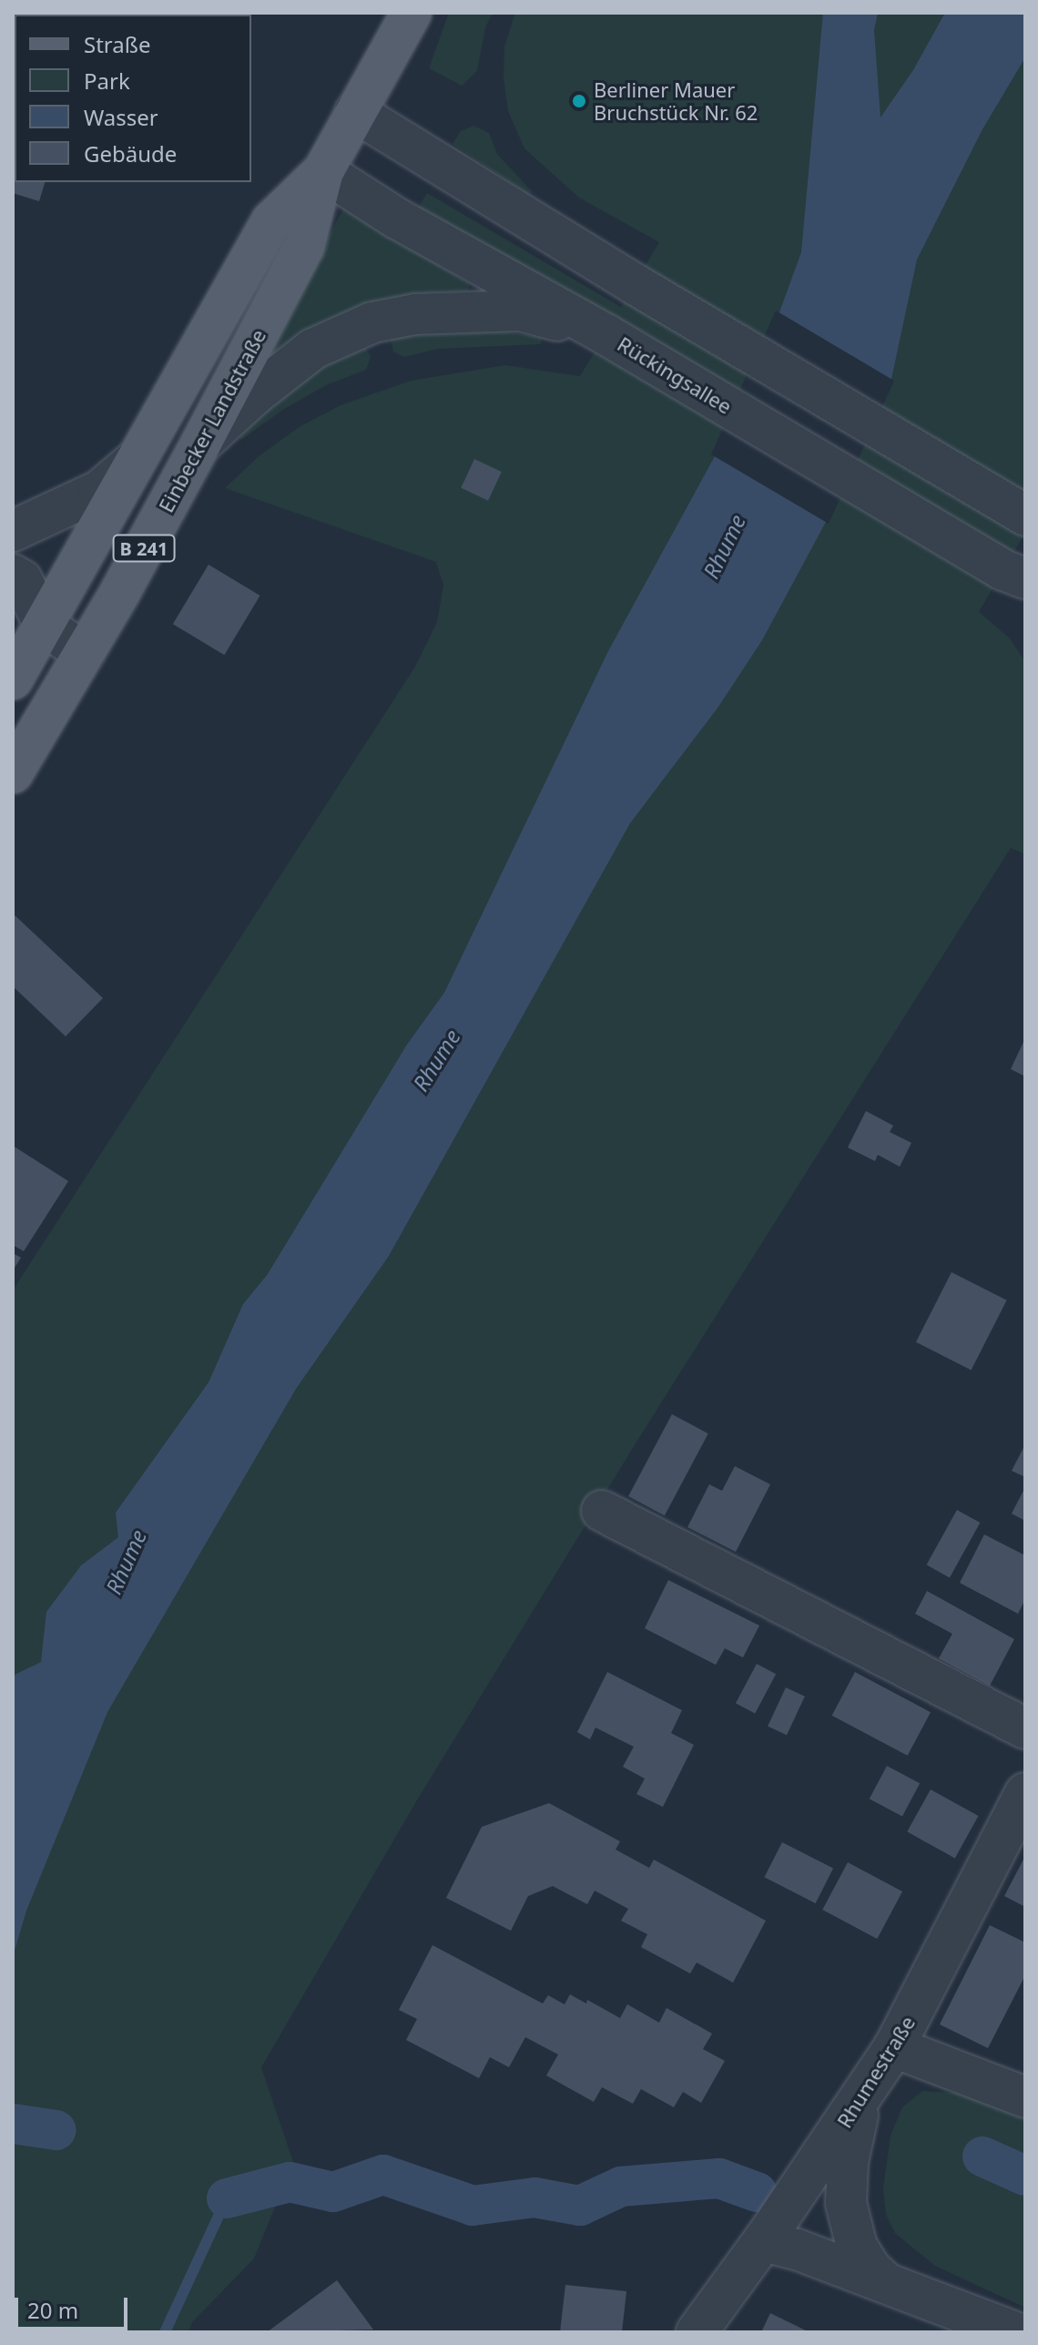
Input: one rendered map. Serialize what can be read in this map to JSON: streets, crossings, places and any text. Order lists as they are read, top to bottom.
{
  "streets": {
    "main road": ["Einbecker Landstraße", "B 241"],
    "street": ["Rückingsallee", "Rhumestraße"]
  },
  "crossings": [
    ["Rückingsallee", "Einbecker Landstraße"]
  ],
  "water": ["Rhume"],
  "places": ["Berliner Mauer Bruchstück Nr. 62"],
  "legend": [
    "Straße",
    "Park",
    "Wasser",
    "Gebäude"
  ],
  "scale_bar": "20 m"
}
